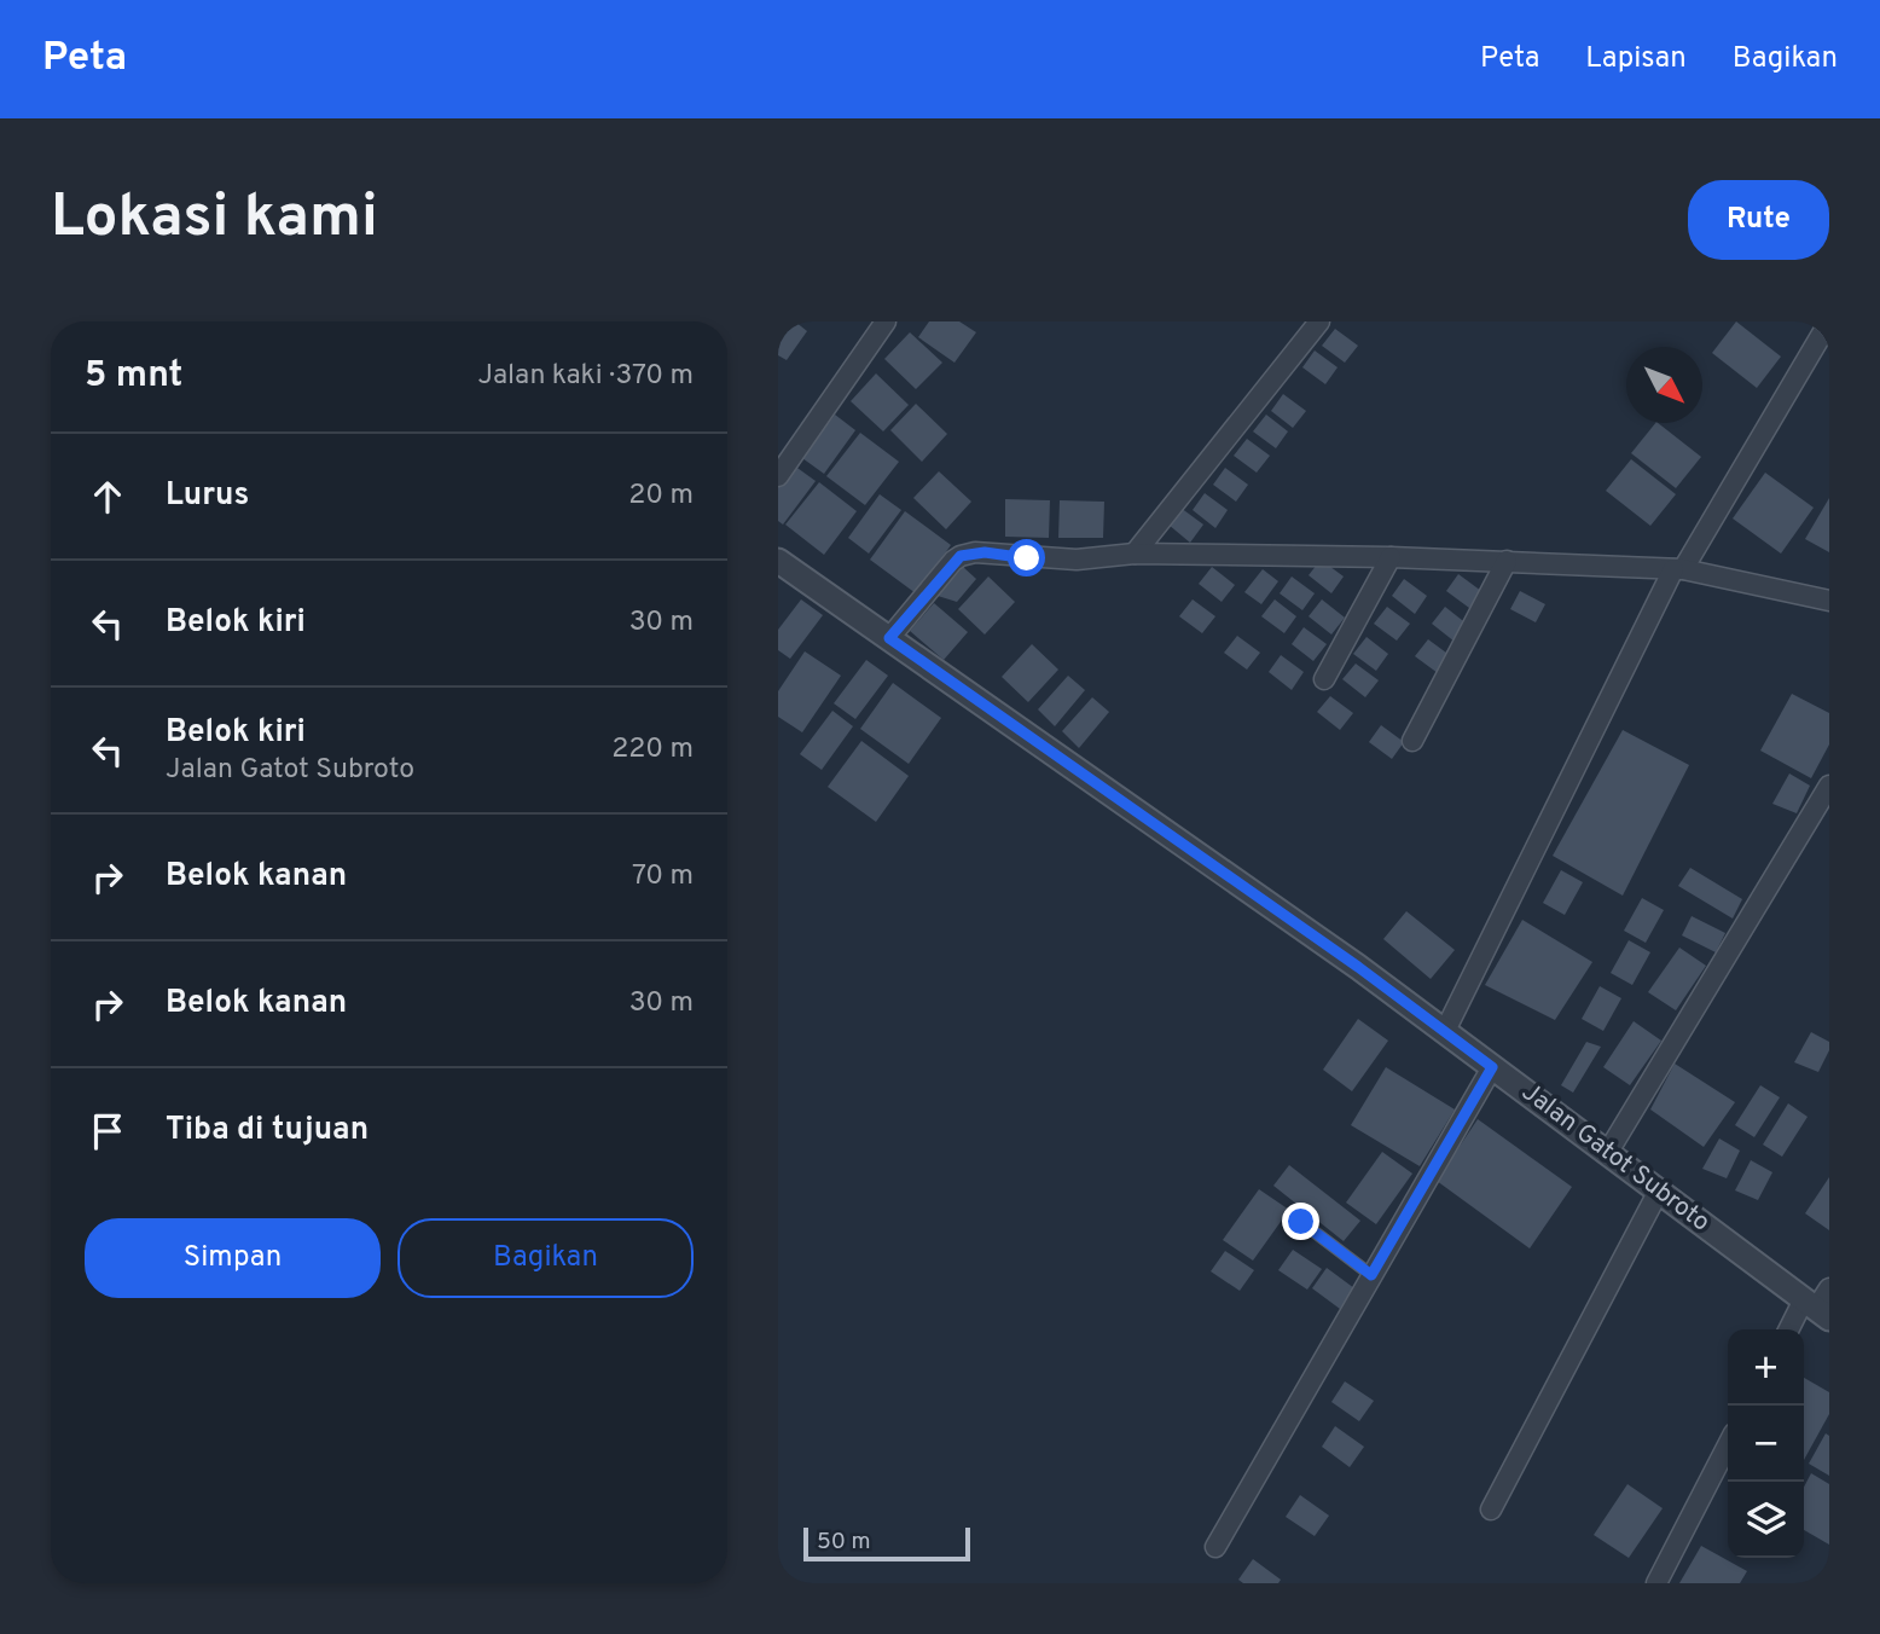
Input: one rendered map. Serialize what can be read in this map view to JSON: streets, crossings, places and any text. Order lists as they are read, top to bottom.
{
  "streets": {
    "street": ["Jalan Gatot Subroto"]
  },
  "scale_bar": "50 m",
  "north": "bottom right",
  "page": {
    "header": "Peta",
    "nav": ["Peta", "Lapisan", "Bagikan"],
    "buttons": [
      "Rute",
      ["Simpan", "Bagikan"]
    ],
    "title": "Lokasi kami",
    "heading": ["5 mnt", "Jalan kaki · 370 m"],
    "list": [
      ["Lurus", "20 m"],
      ["Belok kiri", "30 m"],
      ["Belok kiri", "Jalan Gatot Subroto", "220 m"],
      ["Belok kanan", "70 m"],
      ["Belok kanan", "30 m"],
      "Tiba di tujuan"
    ],
    "map_buttons": ["+", "−"],
    "scale": "50 m"
  }
}
